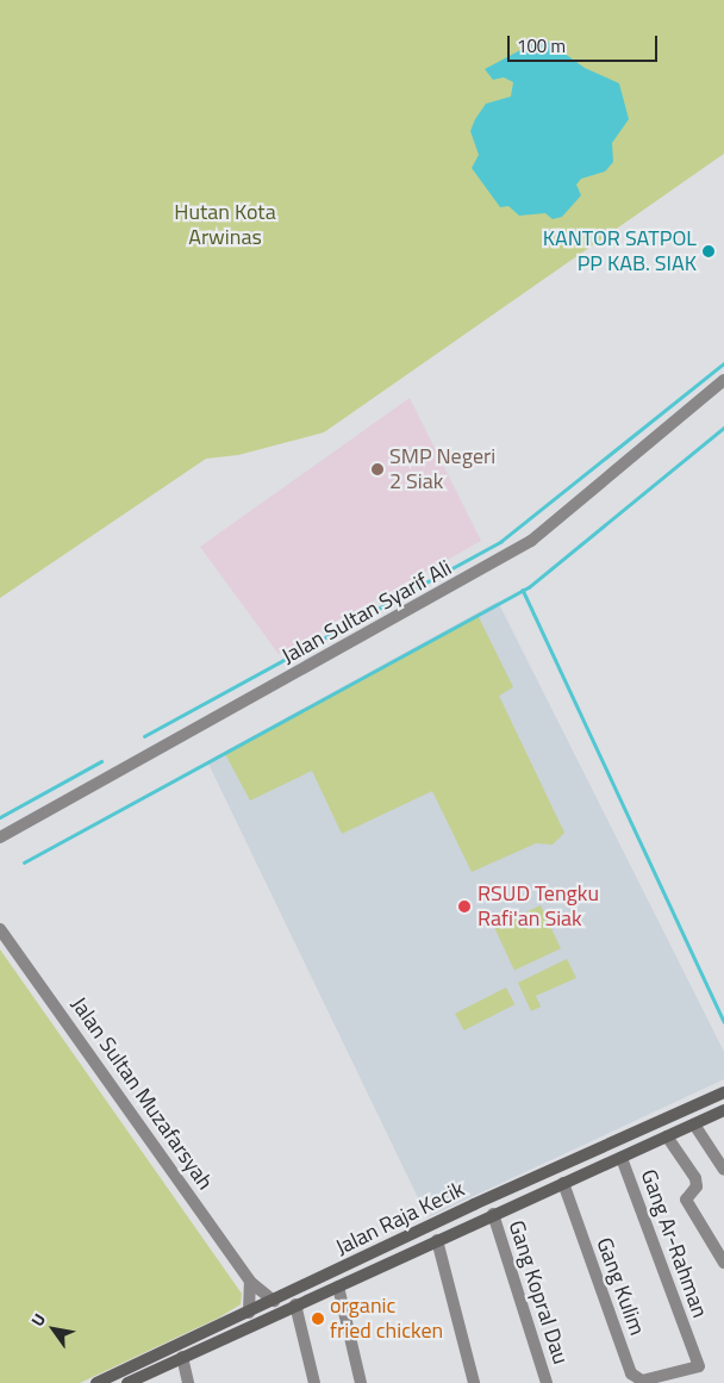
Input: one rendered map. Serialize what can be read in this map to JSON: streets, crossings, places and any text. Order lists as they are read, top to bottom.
{
  "streets": {
    "main road": ["Jalan Raja Kecik"],
    "street": [
      "Jalan Sultan Syarif Ali",
      "Jalan Sultan Muzafarsyah",
      "Gang Ar-Rahman",
      "Gang Kulim",
      "Gang Kopral Dau"
    ]
  },
  "crossings": [
    ["Jalan Sultan Muzafarsyah", "Jalan Raja Kecik"],
    ["Jalan Raja Kecik", "Gang Ar-Rahman"],
    ["Jalan Raja Kecik", "Gang Kulim"],
    ["Jalan Raja Kecik", "Gang Kopral Dau"],
    ["Gang Ar-Rahman", "Gang Kulim"]
  ],
  "parks": ["Hutan Kota Arwinas"],
  "places": [
    "KANTOR SATPOL PP KAB. SIAK",
    "SMP Negeri 2 Siak",
    "RSUD Tengku Rafi'an Siak",
    "organic fried chicken"
  ],
  "scale_bar": "100 m",
  "north": "top left"
}
